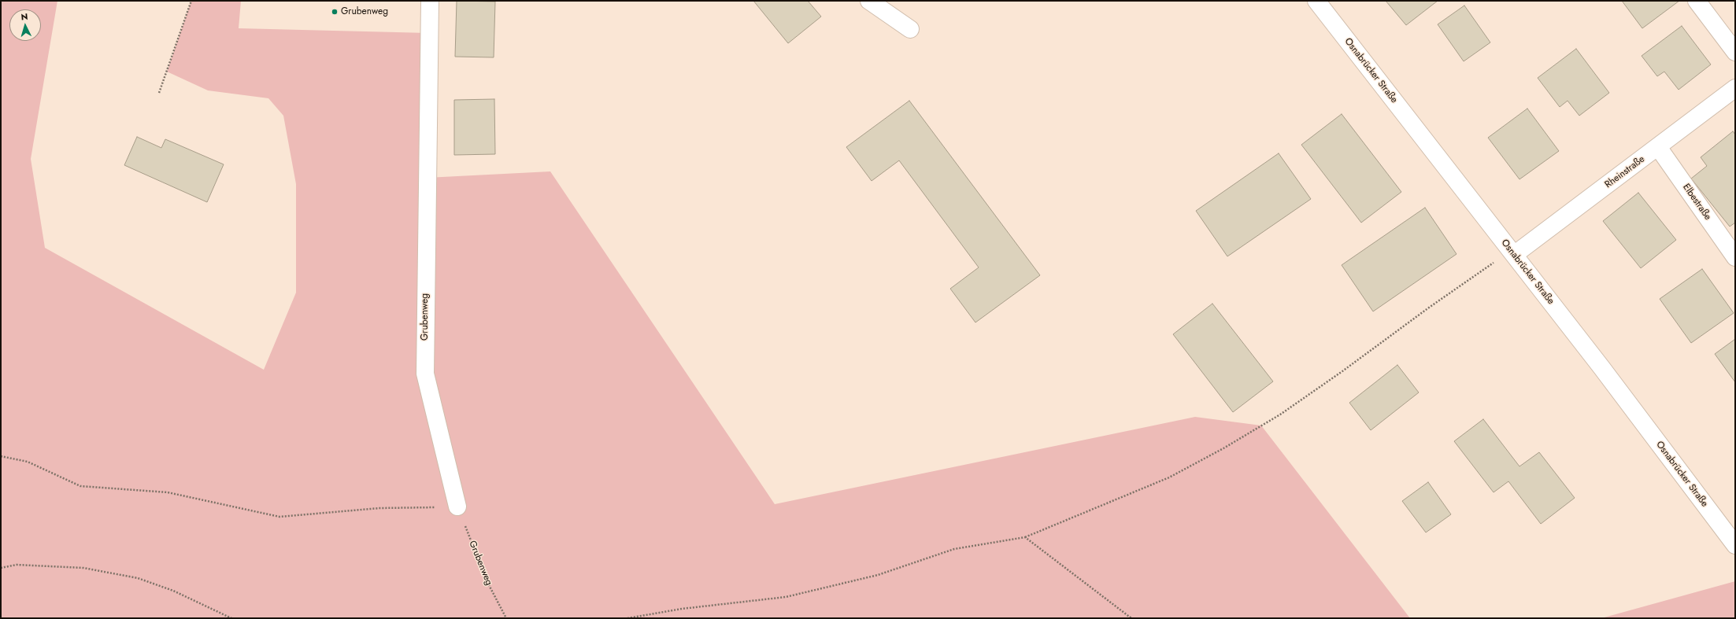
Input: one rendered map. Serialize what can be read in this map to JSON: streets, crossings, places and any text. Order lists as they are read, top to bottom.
{
  "streets": {
    "street": [
      "Osnabrücker Straße",
      "Rheinstraße",
      "Elbestraße",
      "Grubenweg"
    ]
  },
  "crossings": [
    ["Osnabrücker Straße", "Rheinstraße"],
    ["Rheinstraße", "Elbestraße"]
  ],
  "places": ["Grubenweg"],
  "north": "top"
}
